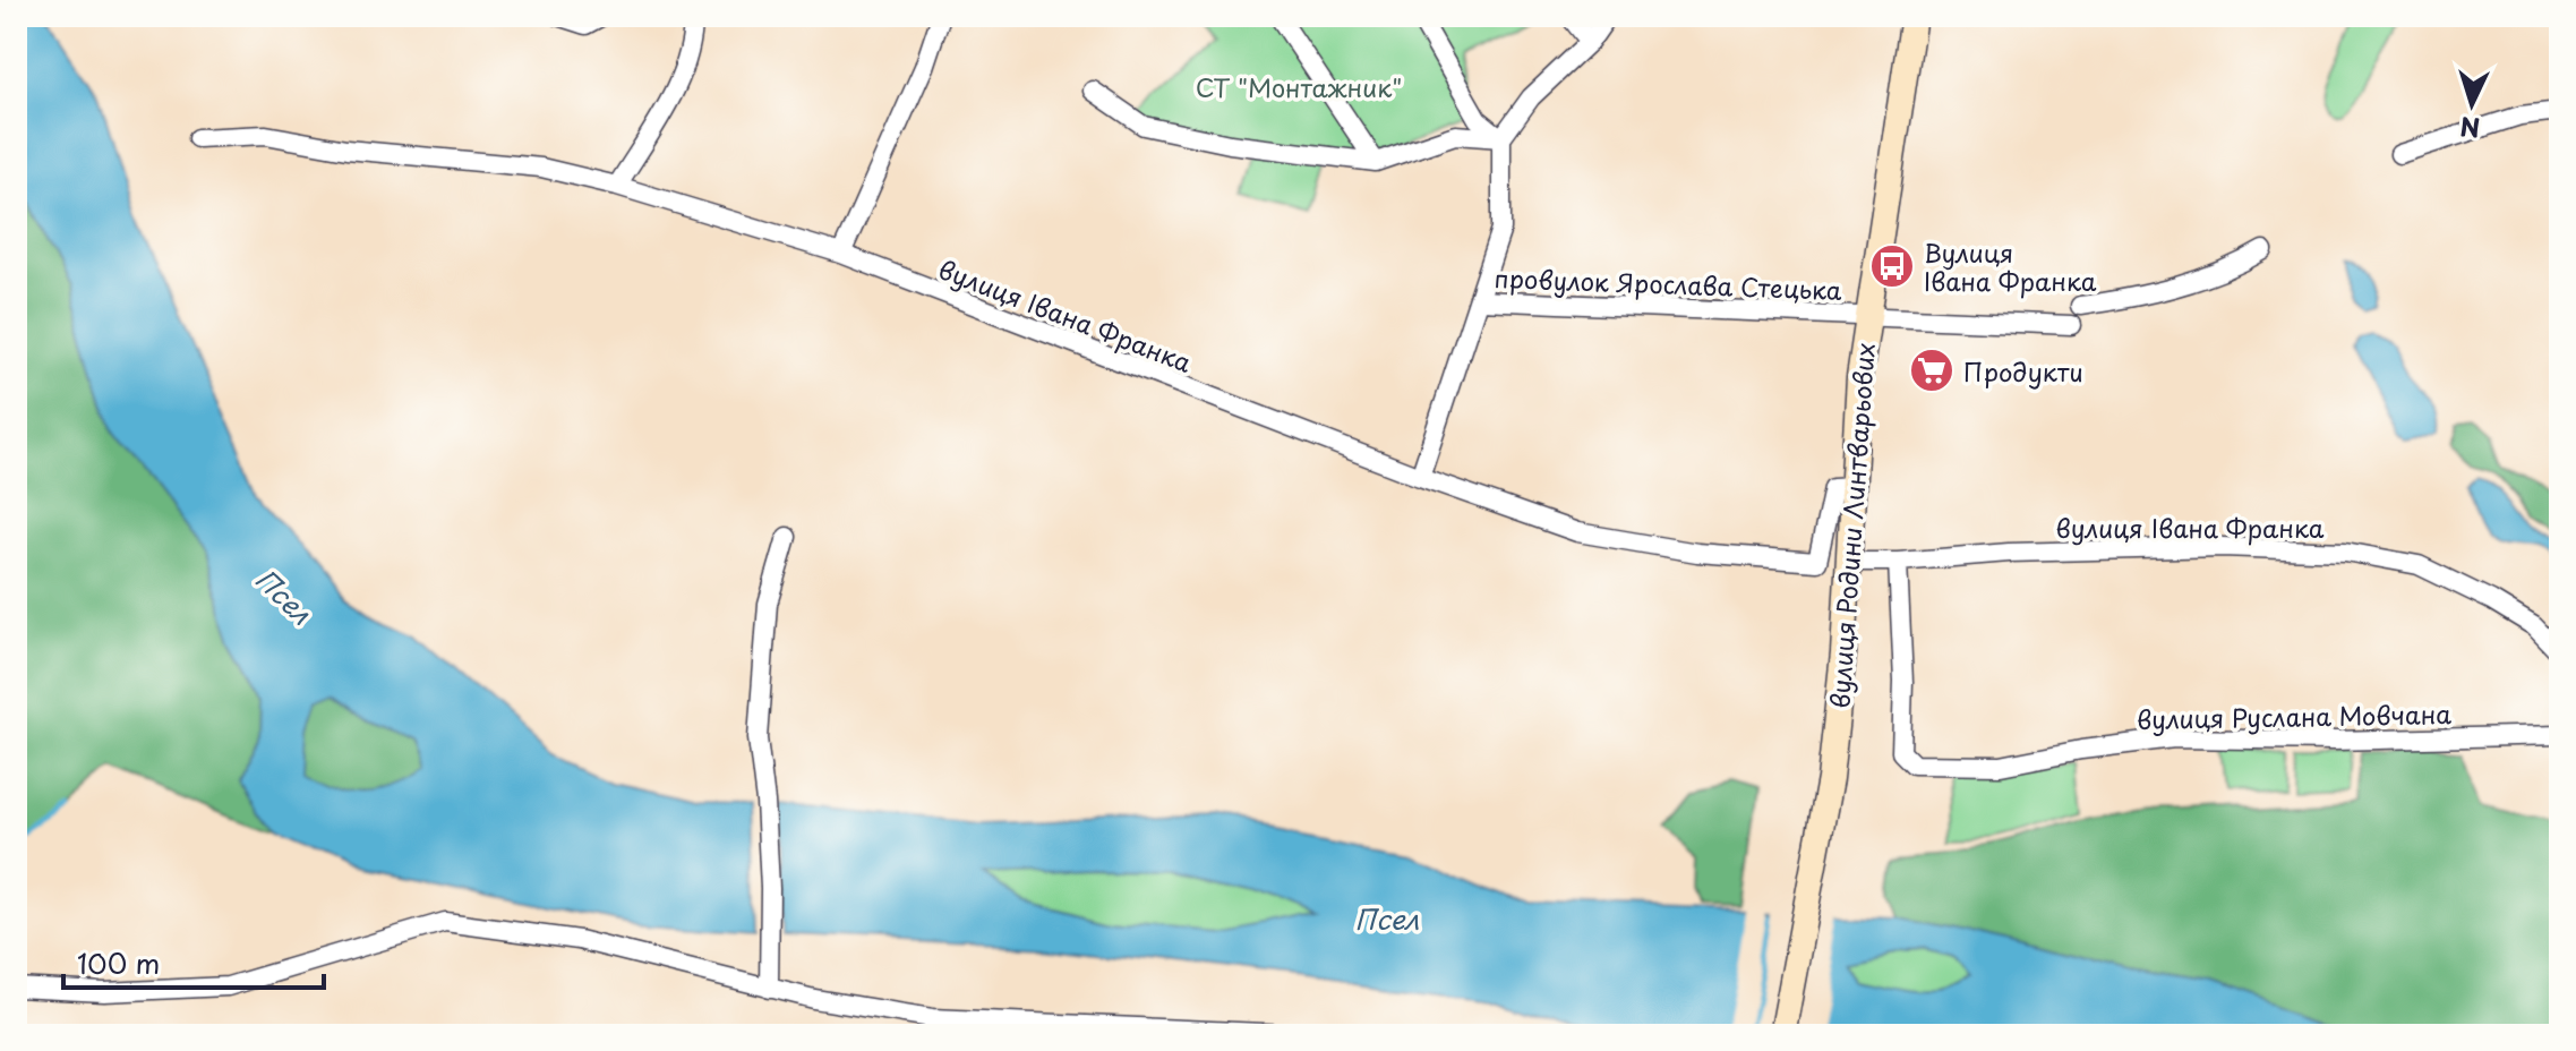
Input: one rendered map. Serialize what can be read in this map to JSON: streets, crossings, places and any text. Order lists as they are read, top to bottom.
{
  "streets": {
    "main road": ["вулиця Родини Линтварьових"],
    "street": ["провулок Ярослава Стецька", "вулиця Івана Франка", "вулиця Руслана Мовчана"]
  },
  "crossings": [
    ["провулок Ярослава Стецька", "вулиця Родини Линтварьових"],
    ["вулиця Івана Франка", "вулиця Родини Линтварьових"],
    ["вулиця Івана Франка", "вулиця Руслана Мовчана"]
  ],
  "water": ["Псел"],
  "parks": ["СТ \"Монтажник\""],
  "places": {
    "bus stop": ["Вулиця Івана Франка"],
    "supermarket": ["Продукти"]
  },
  "scale_bar": "100 m",
  "north": "bottom"
}
